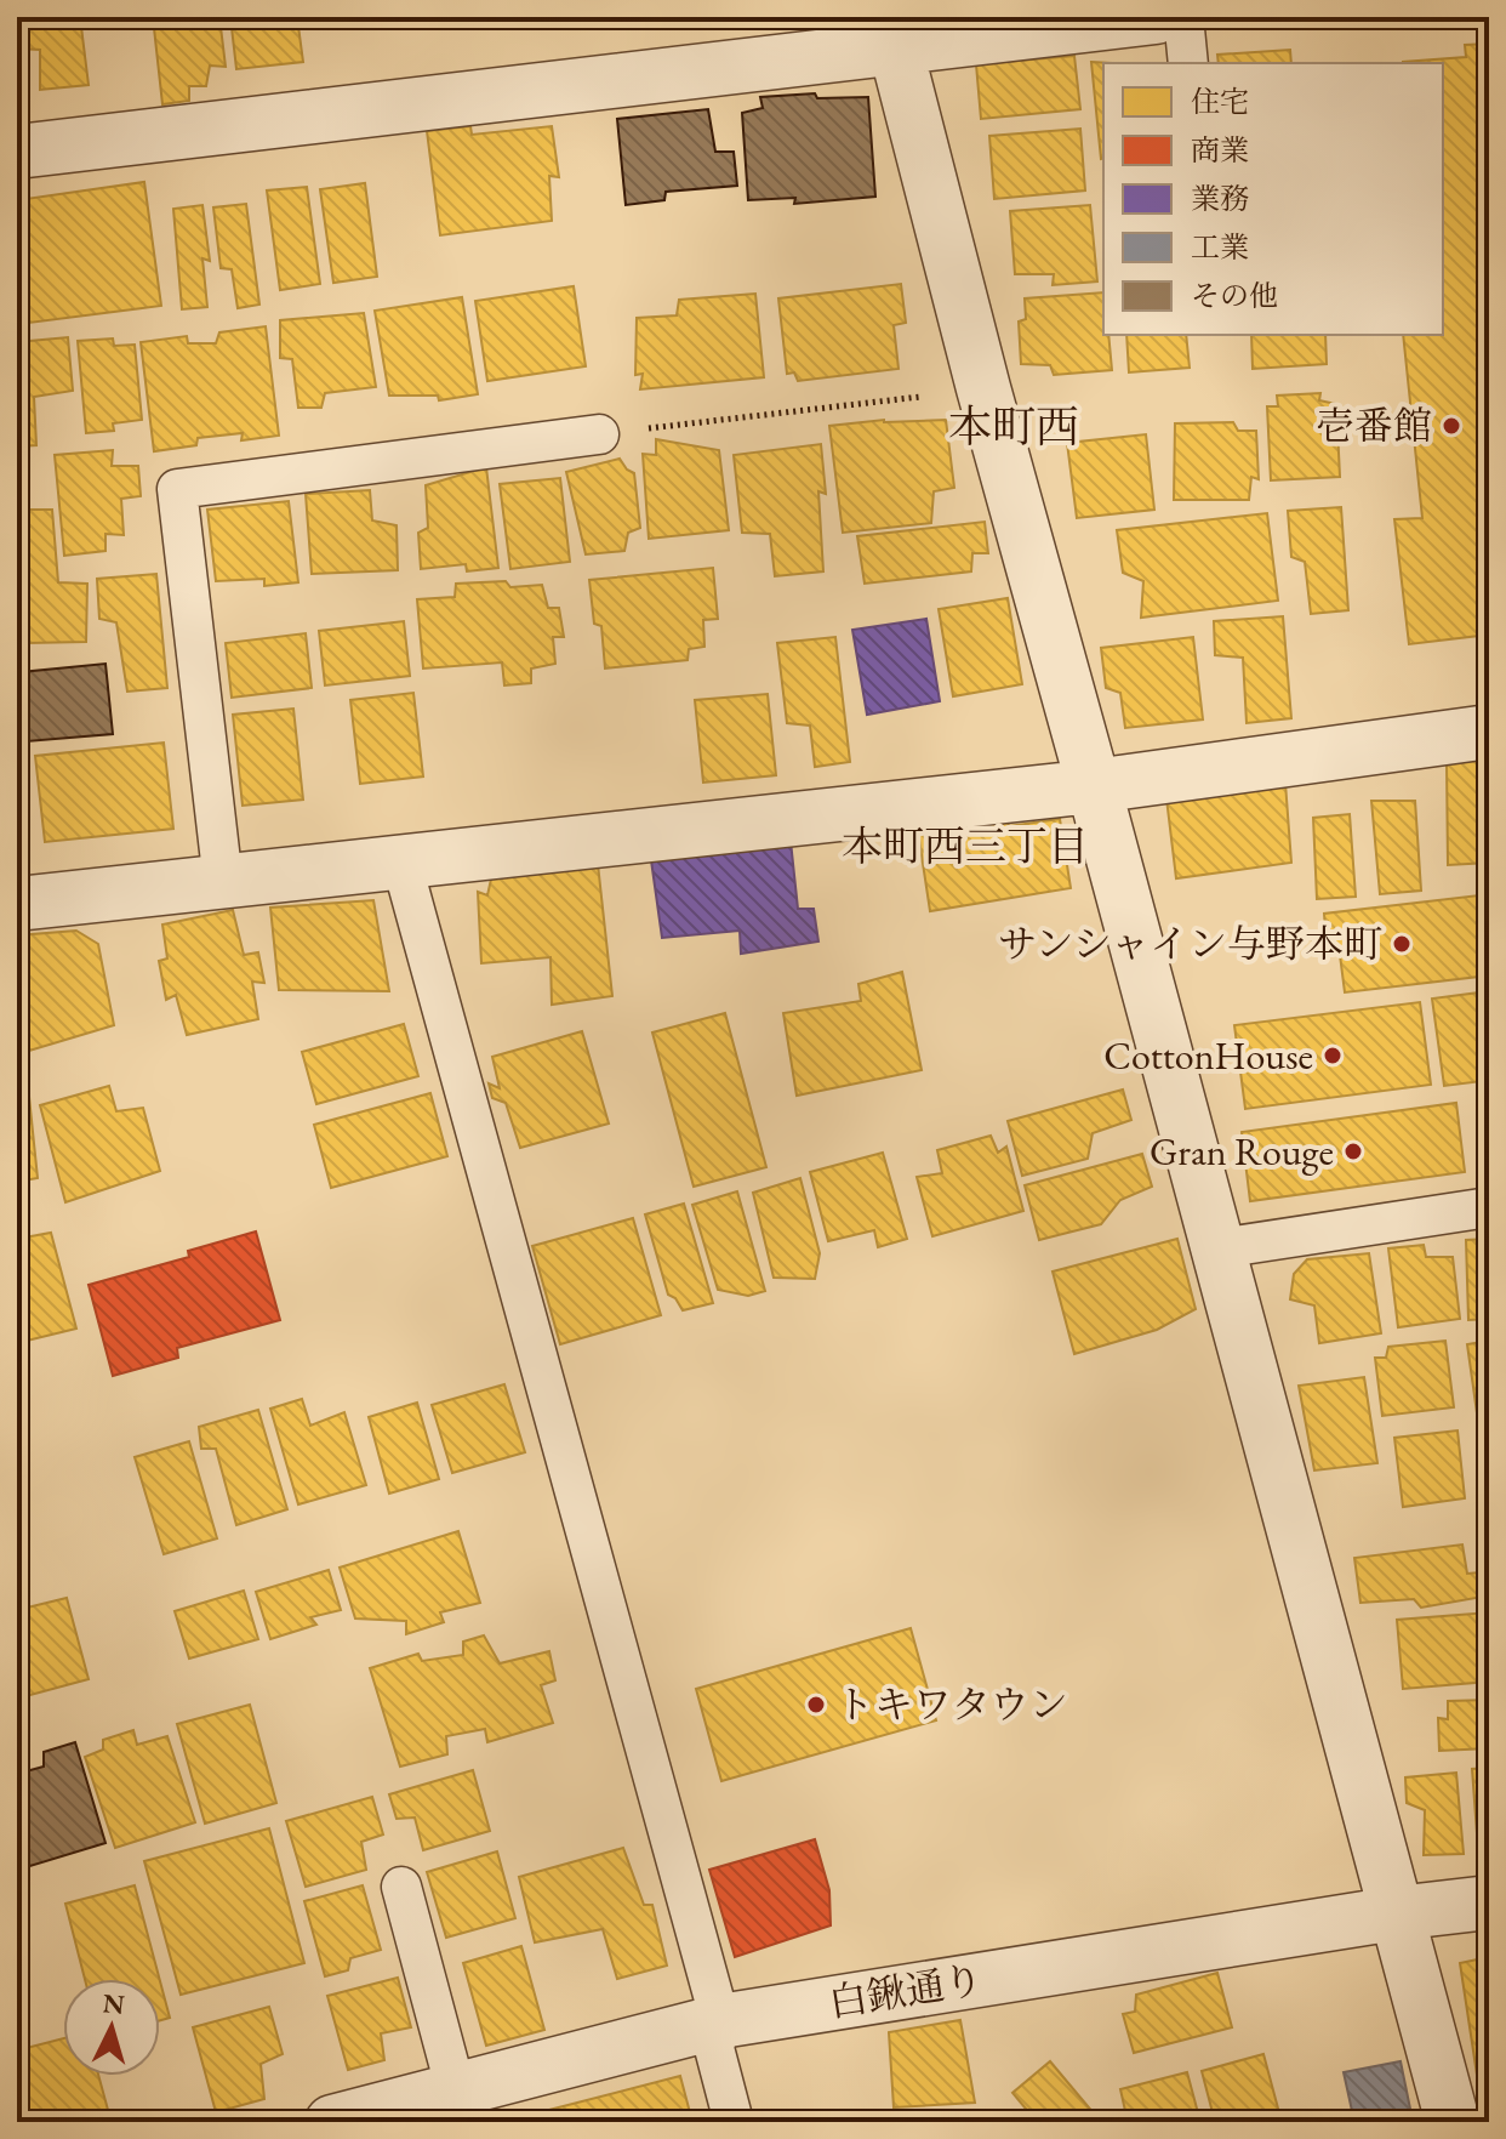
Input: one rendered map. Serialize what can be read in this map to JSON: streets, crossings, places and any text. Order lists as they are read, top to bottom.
{
  "streets": {
    "street": ["白鍬通り"]
  },
  "districts": ["本町西", "本町西三丁目"],
  "places": [
    "壱番館",
    "サンシャイン与野本町",
    "CottonHouse",
    "Gran Rouge",
    "トキワタウン"
  ],
  "legend": [
    "住宅",
    "商業",
    "業務",
    "工業",
    "その他"
  ],
  "north": "top"
}
